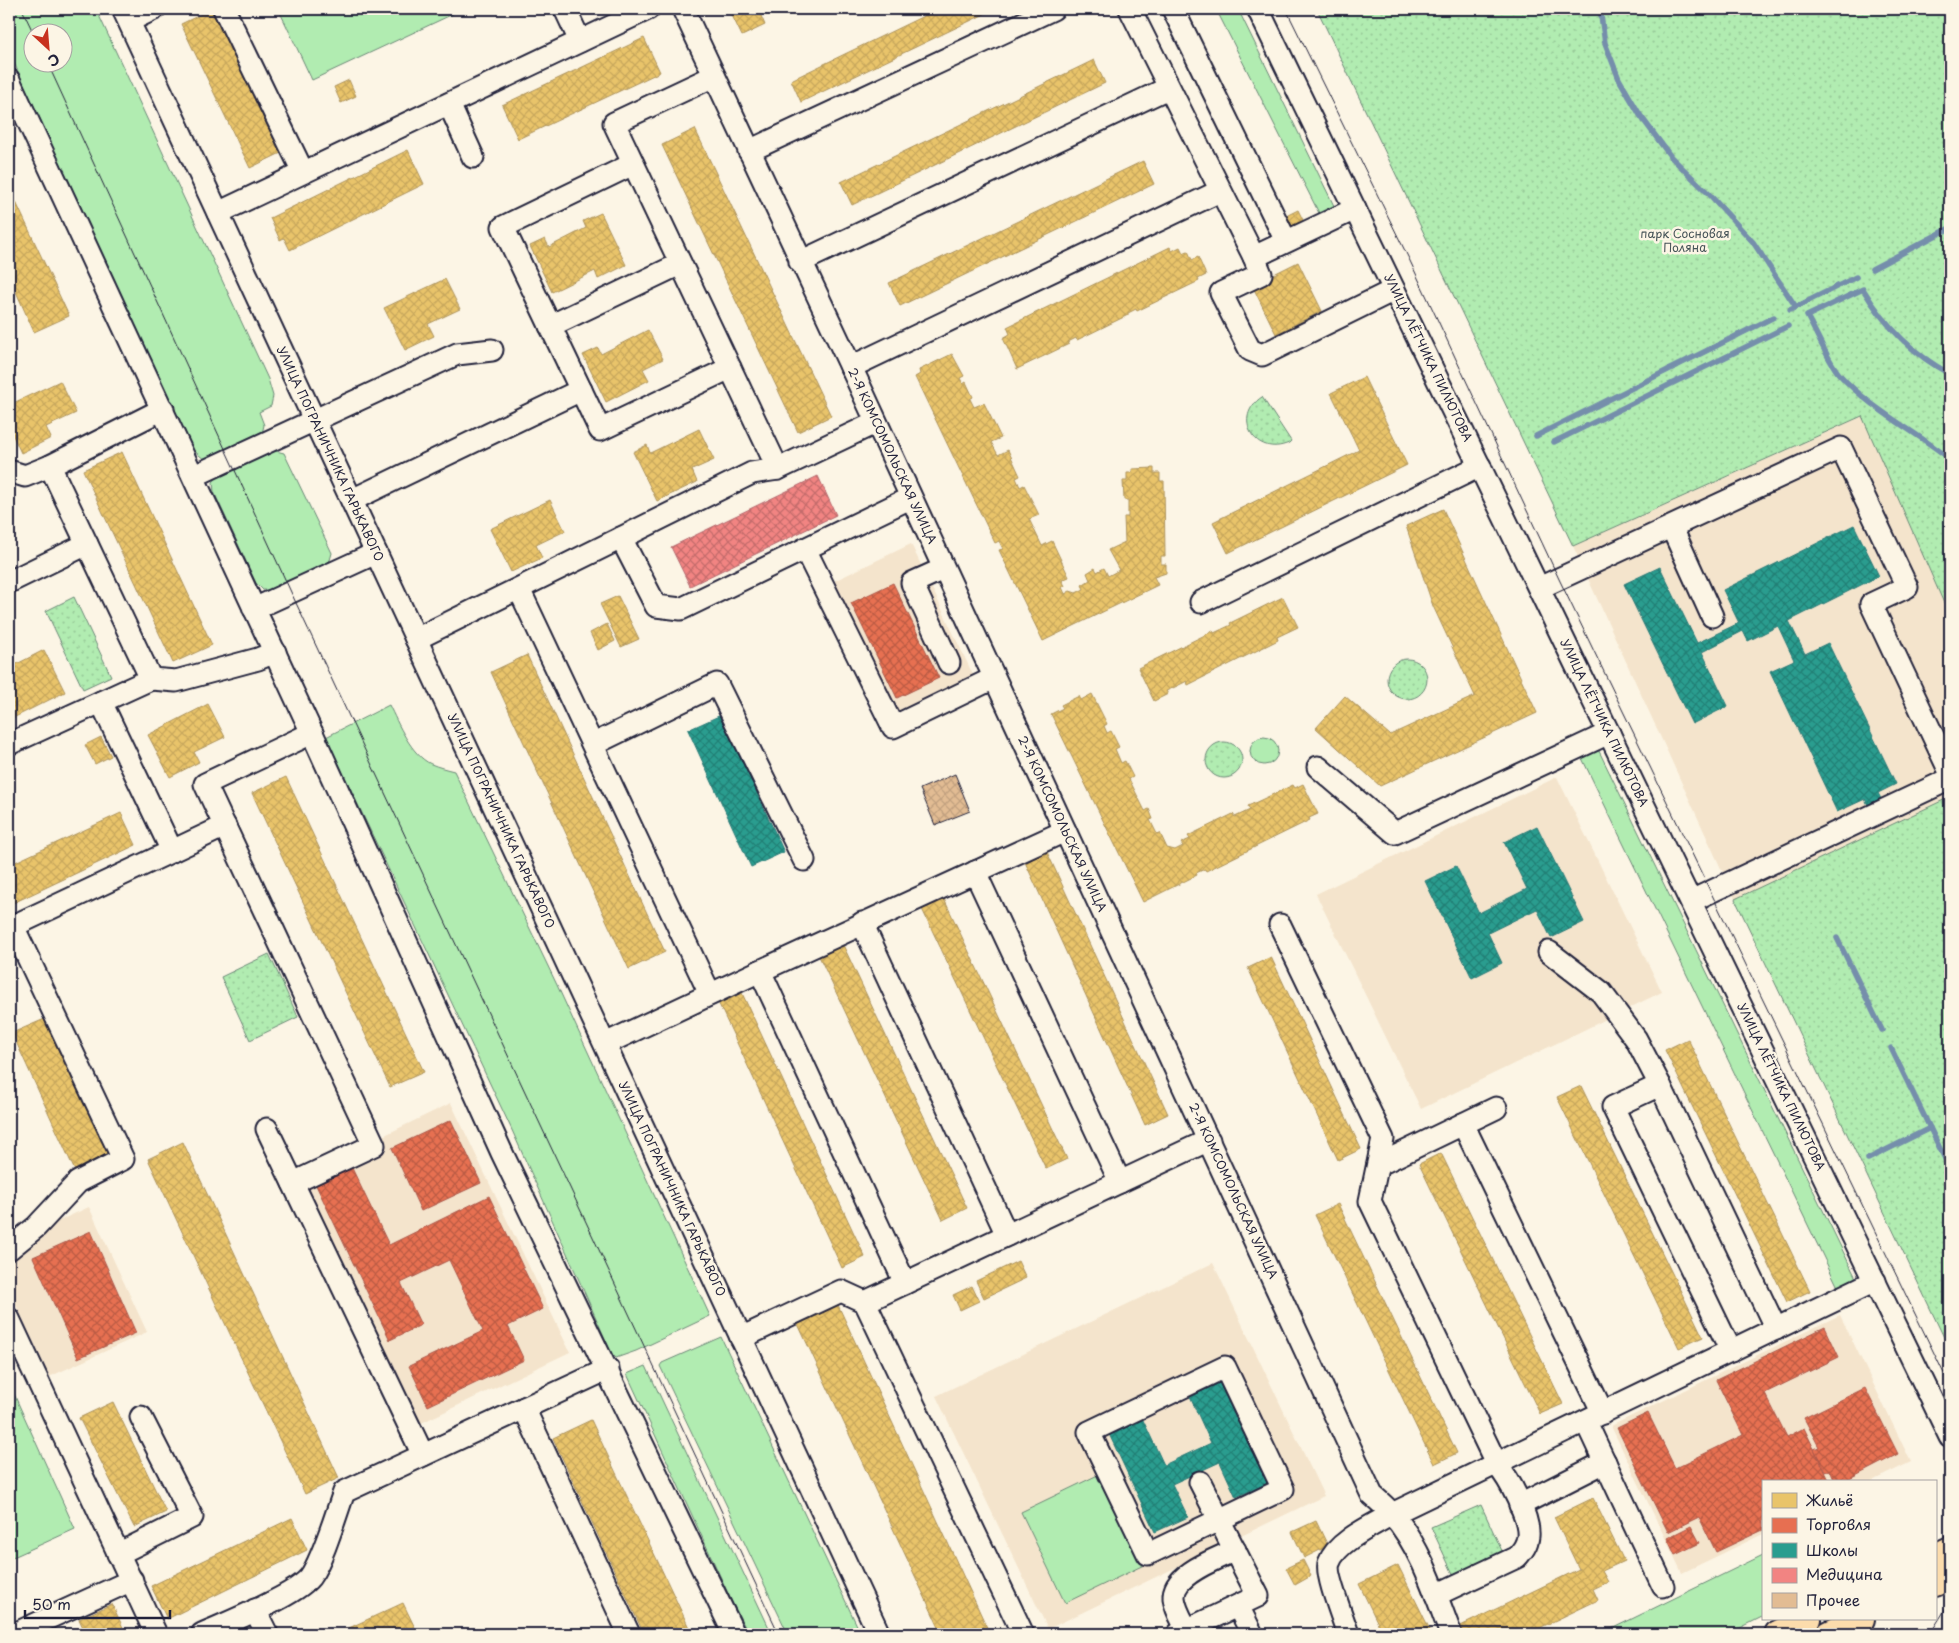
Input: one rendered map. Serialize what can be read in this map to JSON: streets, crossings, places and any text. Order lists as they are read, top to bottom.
{
  "streets": {
    "street": ["УЛИЦА ЛЁТЧИКА ПИЛЮТОВА", "УЛИЦА ПОГРАНИЧНИКА ГАРЬКАВОГО", "2-Я КОМСОМОЛЬСКАЯ УЛИЦА"]
  },
  "parks": ["парк Сосновая Поляна"],
  "legend": [
    "Жильё",
    "Торговля",
    "Школы",
    "Медицина",
    "Прочее"
  ],
  "scale_bar": "50 m",
  "north": "bottom right"
}
